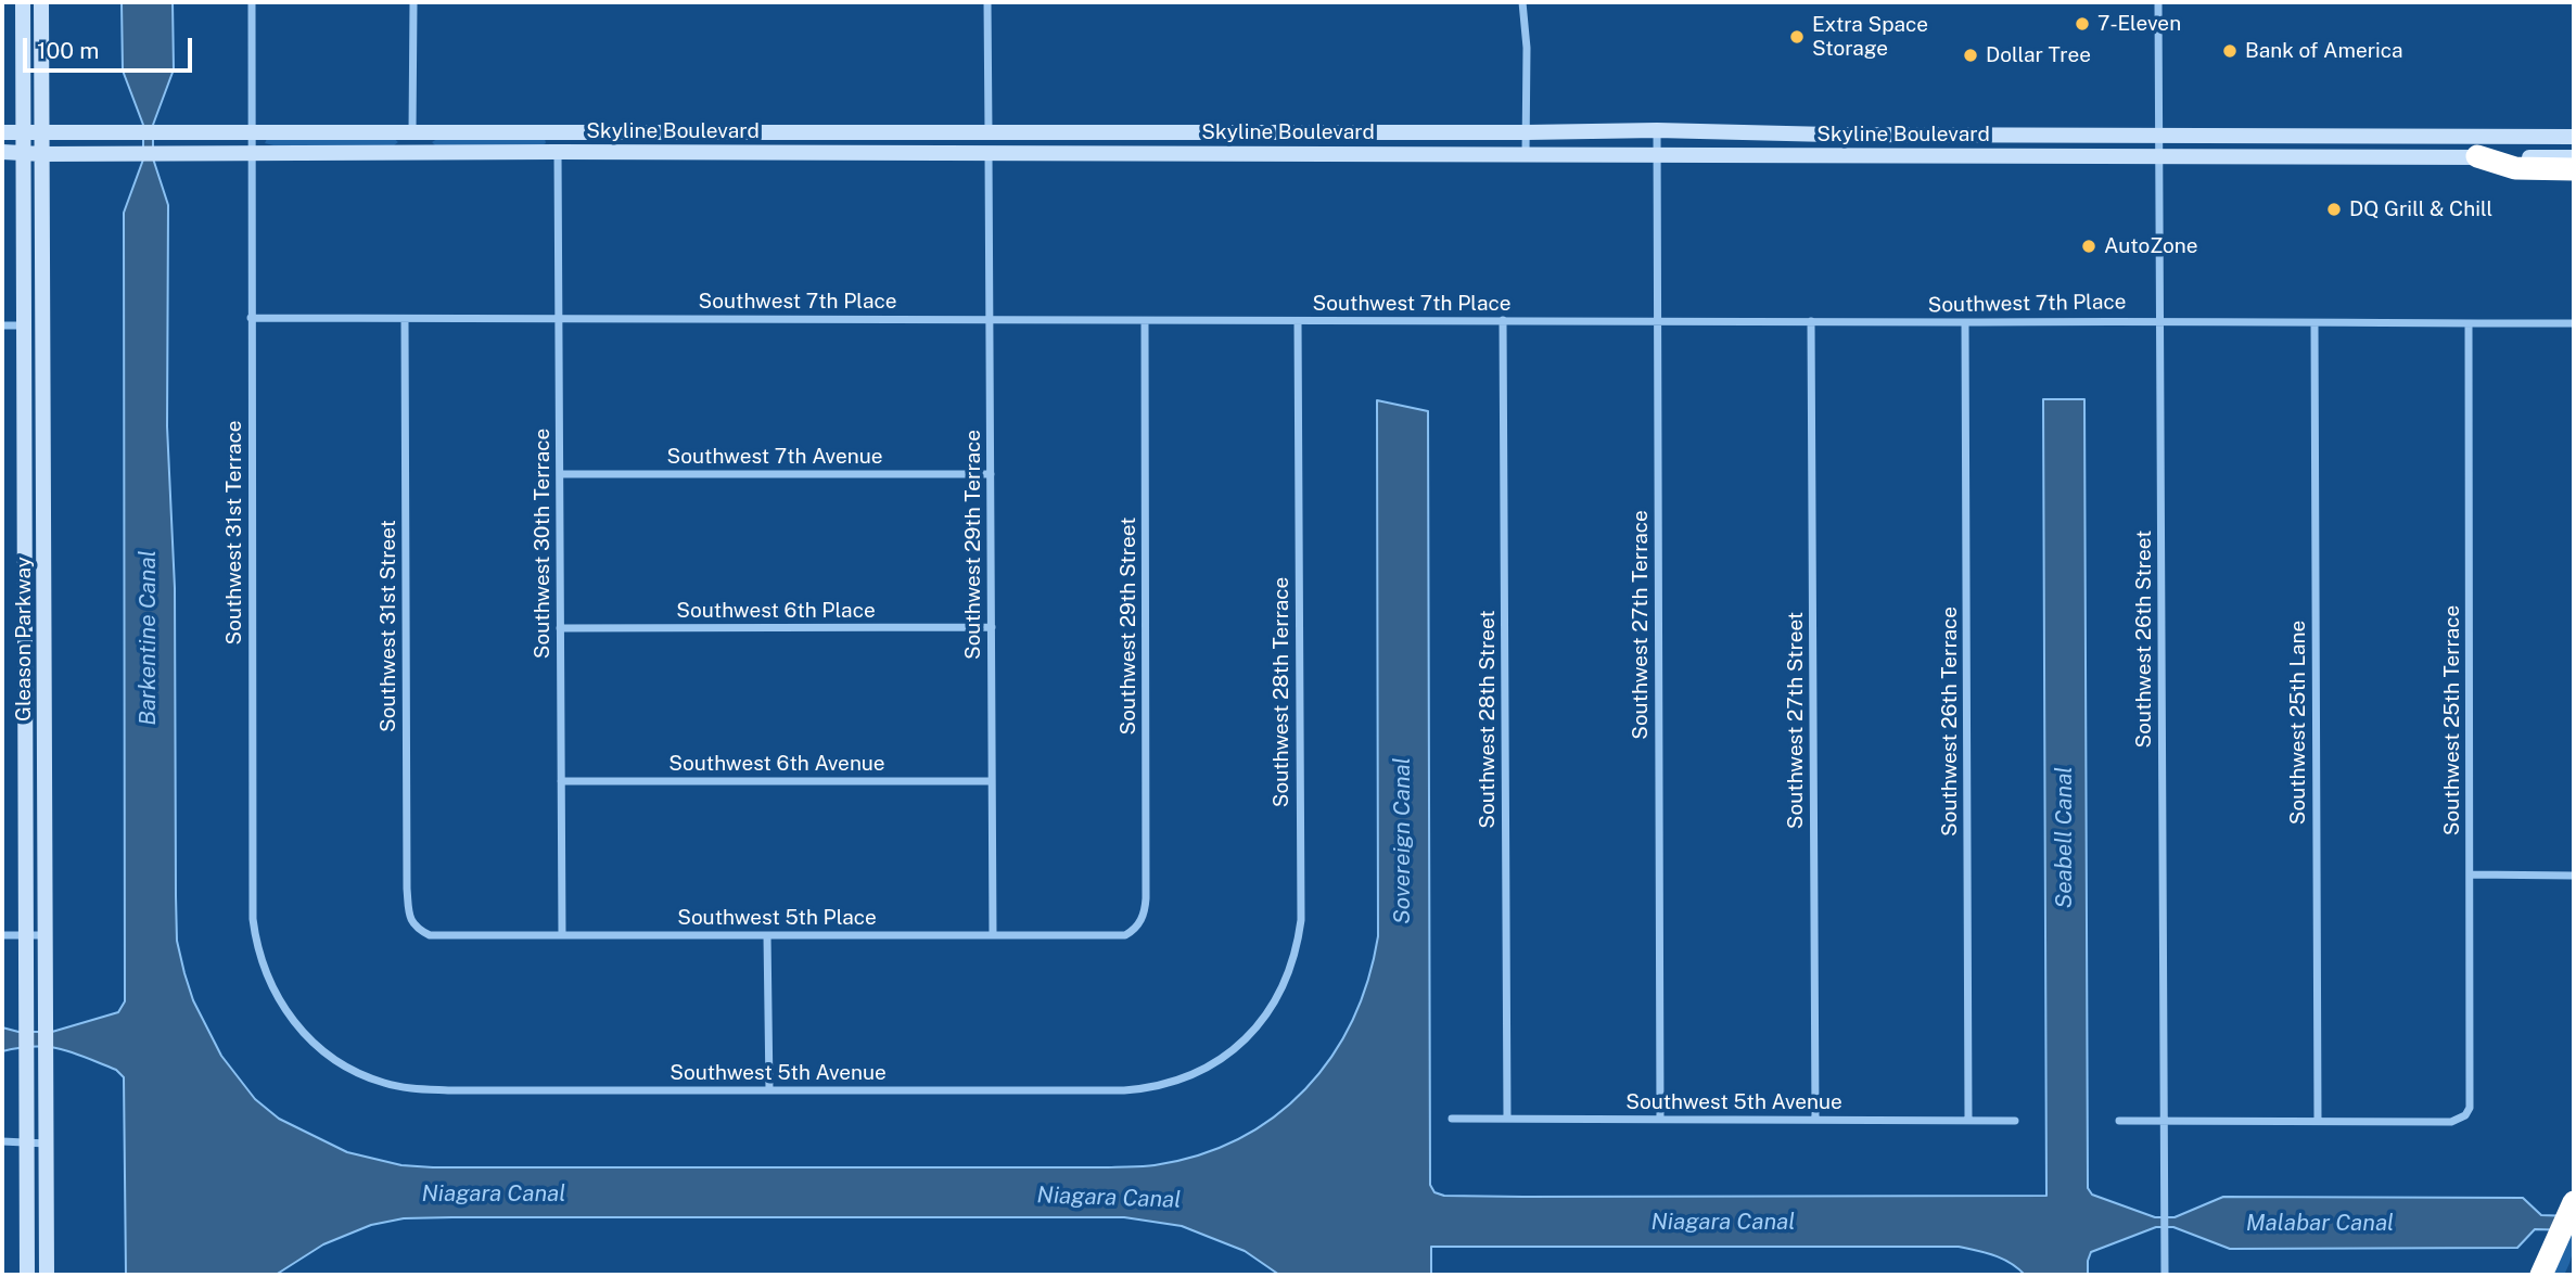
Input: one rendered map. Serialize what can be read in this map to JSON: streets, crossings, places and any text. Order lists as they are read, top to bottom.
{
  "streets": {
    "street": [
      "Skyline Boulevard",
      "Southwest 7th Place",
      "Southwest 7th Avenue",
      "Southwest 31st Terrace",
      "Southwest 30th Terrace",
      "Southwest 29th Terrace",
      "Southwest 6th Place",
      "Southwest 27th Terrace",
      "Southwest 31st Street",
      "Southwest 29th Street",
      "Gleason Parkway",
      "Southwest 26th Street",
      "Southwest 28th Terrace",
      "Southwest 28th Street",
      "Southwest 27th Street",
      "Southwest 25th Terrace",
      "Southwest 26th Terrace",
      "Southwest 25th Lane",
      "Southwest 6th Avenue",
      "Southwest 5th Place",
      "Southwest 5th Avenue"
    ]
  },
  "crossings": [
    ["Skyline Boulevard", "Southwest 31st Terrace"],
    ["Skyline Boulevard", "Southwest 30th Terrace"],
    ["Skyline Boulevard", "Southwest 29th Terrace"],
    ["Skyline Boulevard", "Southwest 27th Terrace"],
    ["Skyline Boulevard", "Gleason Parkway"],
    ["Skyline Boulevard", "Southwest 26th Street"],
    ["Southwest 7th Place", "Southwest 31st Terrace"],
    ["Southwest 7th Place", "Southwest 30th Terrace"],
    ["Southwest 7th Place", "Southwest 29th Terrace"],
    ["Southwest 7th Place", "Southwest 27th Terrace"],
    ["Southwest 7th Place", "Southwest 31st Street"],
    ["Southwest 7th Place", "Southwest 29th Street"],
    ["Southwest 7th Place", "Southwest 26th Street"],
    ["Southwest 7th Place", "Southwest 28th Terrace"],
    ["Southwest 7th Place", "Southwest 28th Street"],
    ["Southwest 7th Place", "Southwest 27th Street"],
    ["Southwest 7th Place", "Southwest 25th Terrace"],
    ["Southwest 7th Place", "Southwest 26th Terrace"],
    ["Southwest 7th Place", "Southwest 25th Lane"],
    ["Southwest 7th Avenue", "Southwest 30th Terrace"],
    ["Southwest 7th Avenue", "Southwest 29th Terrace"],
    ["Southwest 31st Terrace", "Southwest 5th Avenue"],
    ["Southwest 30th Terrace", "Southwest 6th Place"],
    ["Southwest 30th Terrace", "Southwest 6th Avenue"],
    ["Southwest 30th Terrace", "Southwest 5th Place"],
    ["Southwest 29th Terrace", "Southwest 6th Place"],
    ["Southwest 29th Terrace", "Southwest 6th Avenue"],
    ["Southwest 29th Terrace", "Southwest 5th Place"],
    ["Southwest 27th Terrace", "Southwest 5th Avenue"],
    ["Southwest 31st Street", "Southwest 5th Place"],
    ["Southwest 29th Street", "Southwest 5th Place"],
    ["Southwest 28th Terrace", "Southwest 5th Avenue"],
    ["Southwest 28th Street", "Southwest 5th Avenue"],
    ["Southwest 27th Street", "Southwest 5th Avenue"],
    ["Southwest 25th Terrace", "Southwest 25th Lane"],
    ["Southwest 26th Terrace", "Southwest 5th Avenue"]
  ],
  "water": [
    "Barkentine Canal",
    "Seabell Canal",
    "Sovereign Canal",
    "Niagara Canal",
    "Malabar Canal"
  ],
  "places": [
    "7-Eleven",
    "Extra Space Storage",
    "Bank of America",
    "Dollar Tree",
    "DQ Grill & Chill",
    "AutoZone"
  ],
  "scale_bar": "100 m"
}
